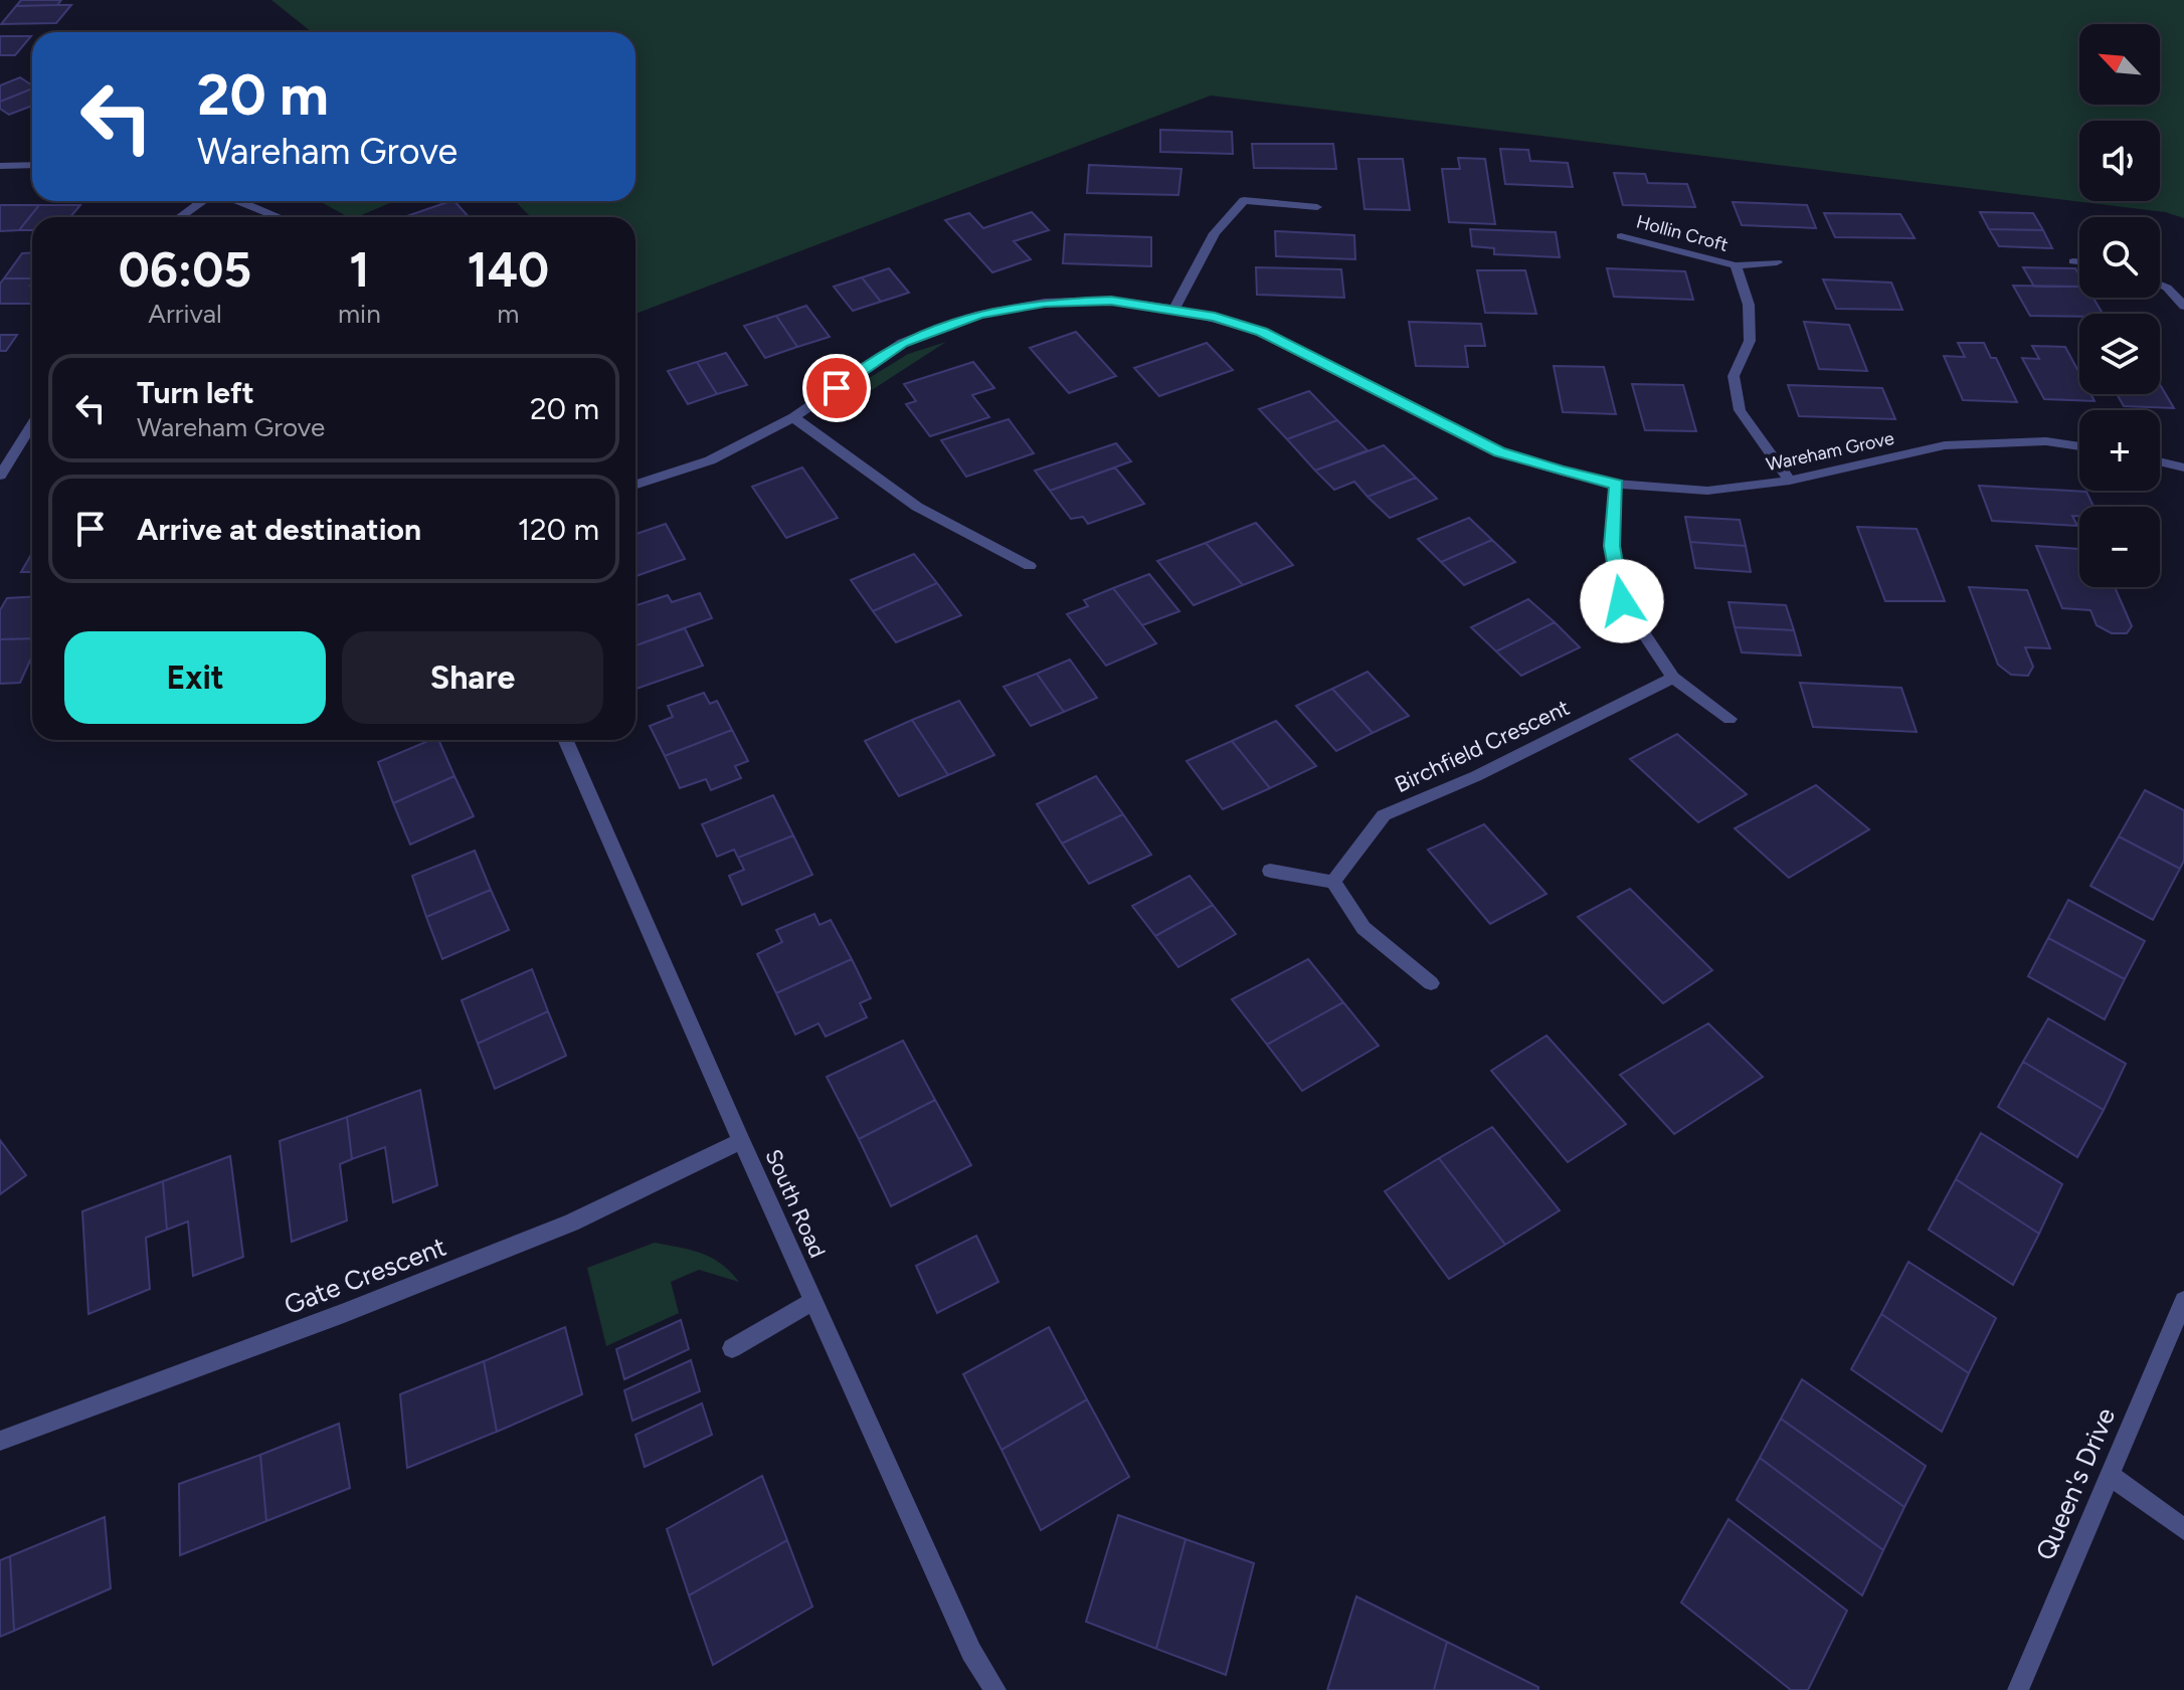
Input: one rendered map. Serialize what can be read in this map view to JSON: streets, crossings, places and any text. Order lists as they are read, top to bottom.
{
  "streets": {
    "street": [
      "Hollin Croft",
      "Wareham Grove",
      "Birchfield Crescent",
      "South Road",
      "Gate Crescent",
      "Queen's Drive"
    ]
  },
  "crossings": [
    ["Hollin Croft", "Wareham Grove"],
    ["South Road", "Gate Crescent"]
  ],
  "north": "top left",
  "page": {
    "map_buttons": ["+", "−"],
    "turn": ["20 m", "Wareham Grove"],
    "eta": [
      "06:05",
      "Arrival",
      "1",
      "min",
      "140",
      "m"
    ],
    "list": [
      {
        "name": "Turn left",
        "note": "Wareham Grove",
        "value": "20 m"
      },
      {
        "name": "Arrive at destination",
        "value": "120 m"
      }
    ],
    "buttons": ["Exit", "Share"]
  }
}
